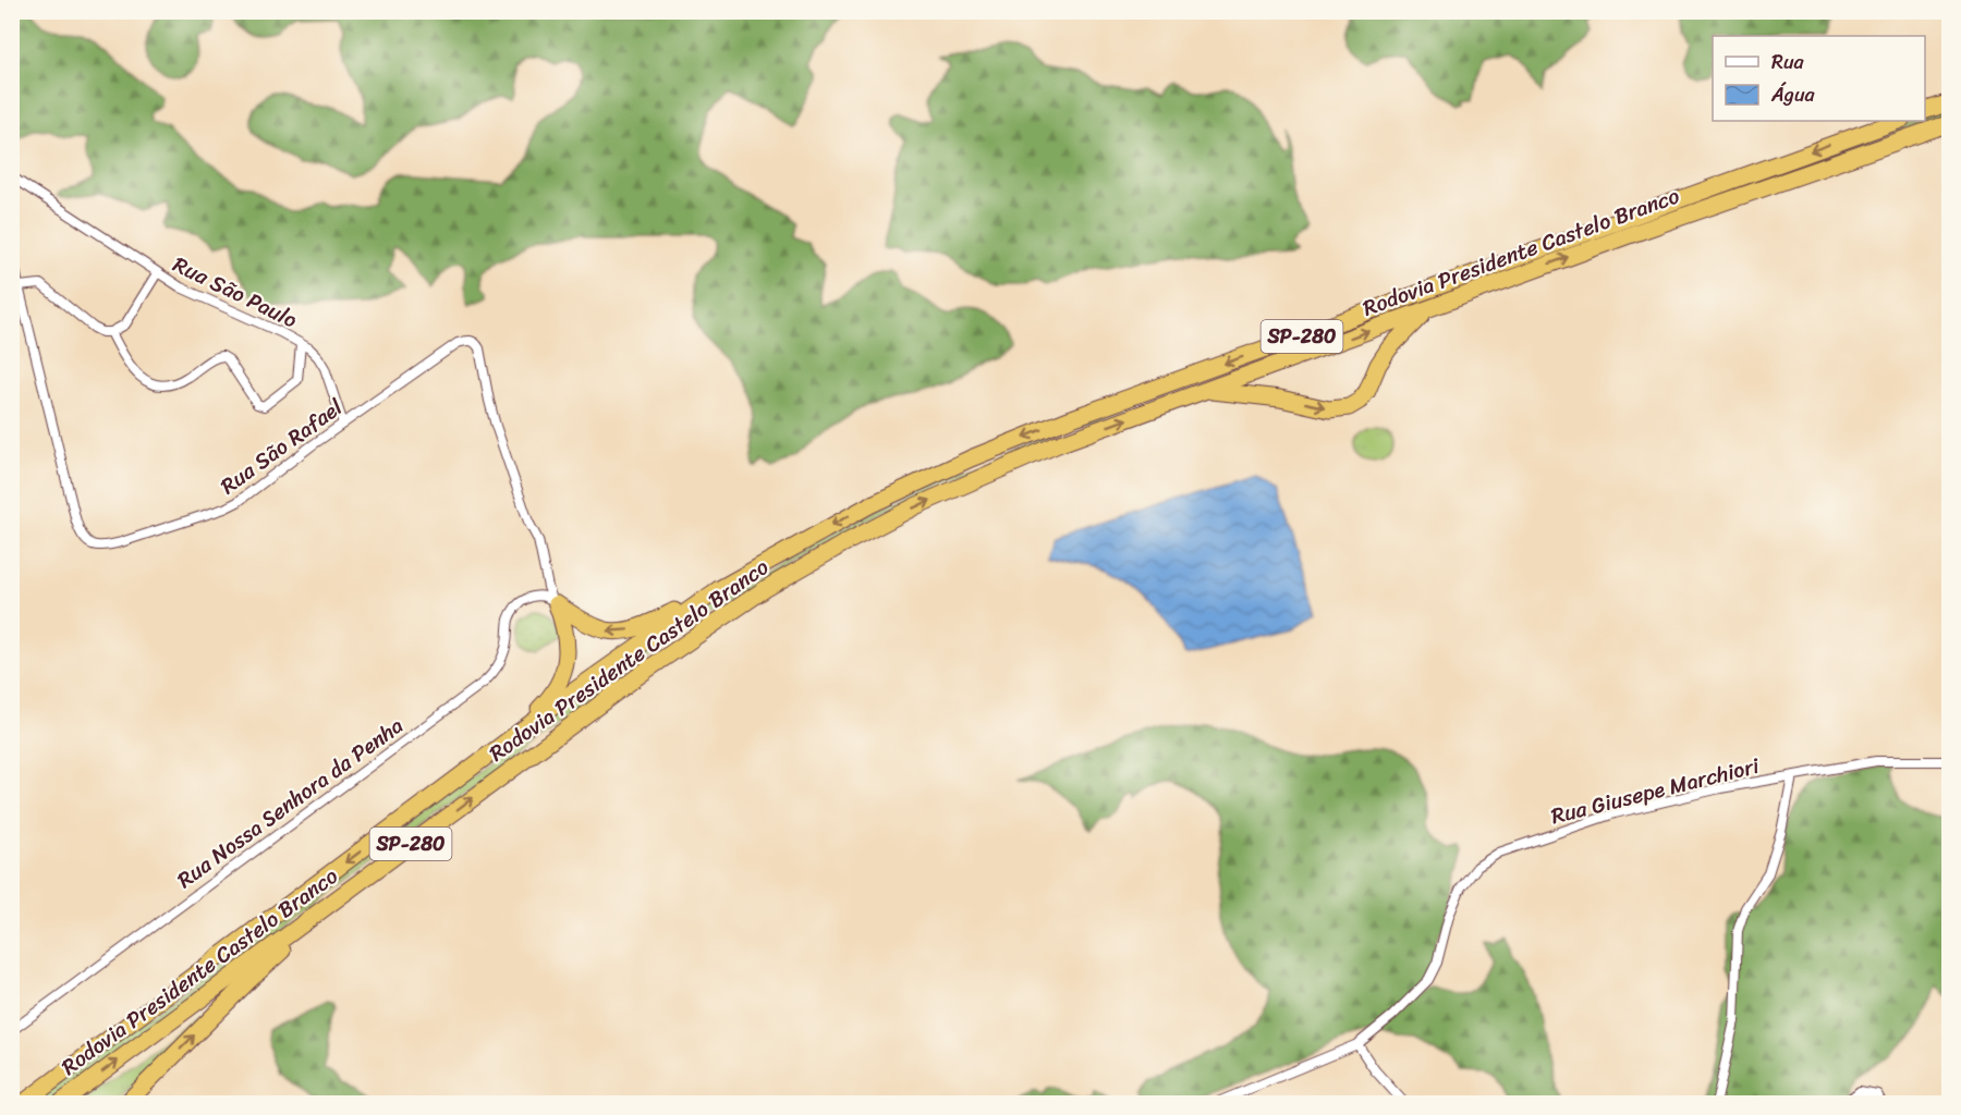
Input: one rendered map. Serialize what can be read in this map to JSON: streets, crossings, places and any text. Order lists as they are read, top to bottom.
{
  "streets": {
    "highway": ["Rodovia Presidente Castelo Branco", "SP-280"],
    "street": [
      "Rua São Paulo",
      "Rua São Rafael",
      "Rua Giusepe Marchiori",
      "Rua Nossa Senhora da Penha"
    ]
  },
  "crossings": [
    ["Rua São Paulo", "Rua São Rafael"],
    ["Rua São Rafael", "Rua Nossa Senhora da Penha"]
  ],
  "legend": ["Rua", "Água"]
}
